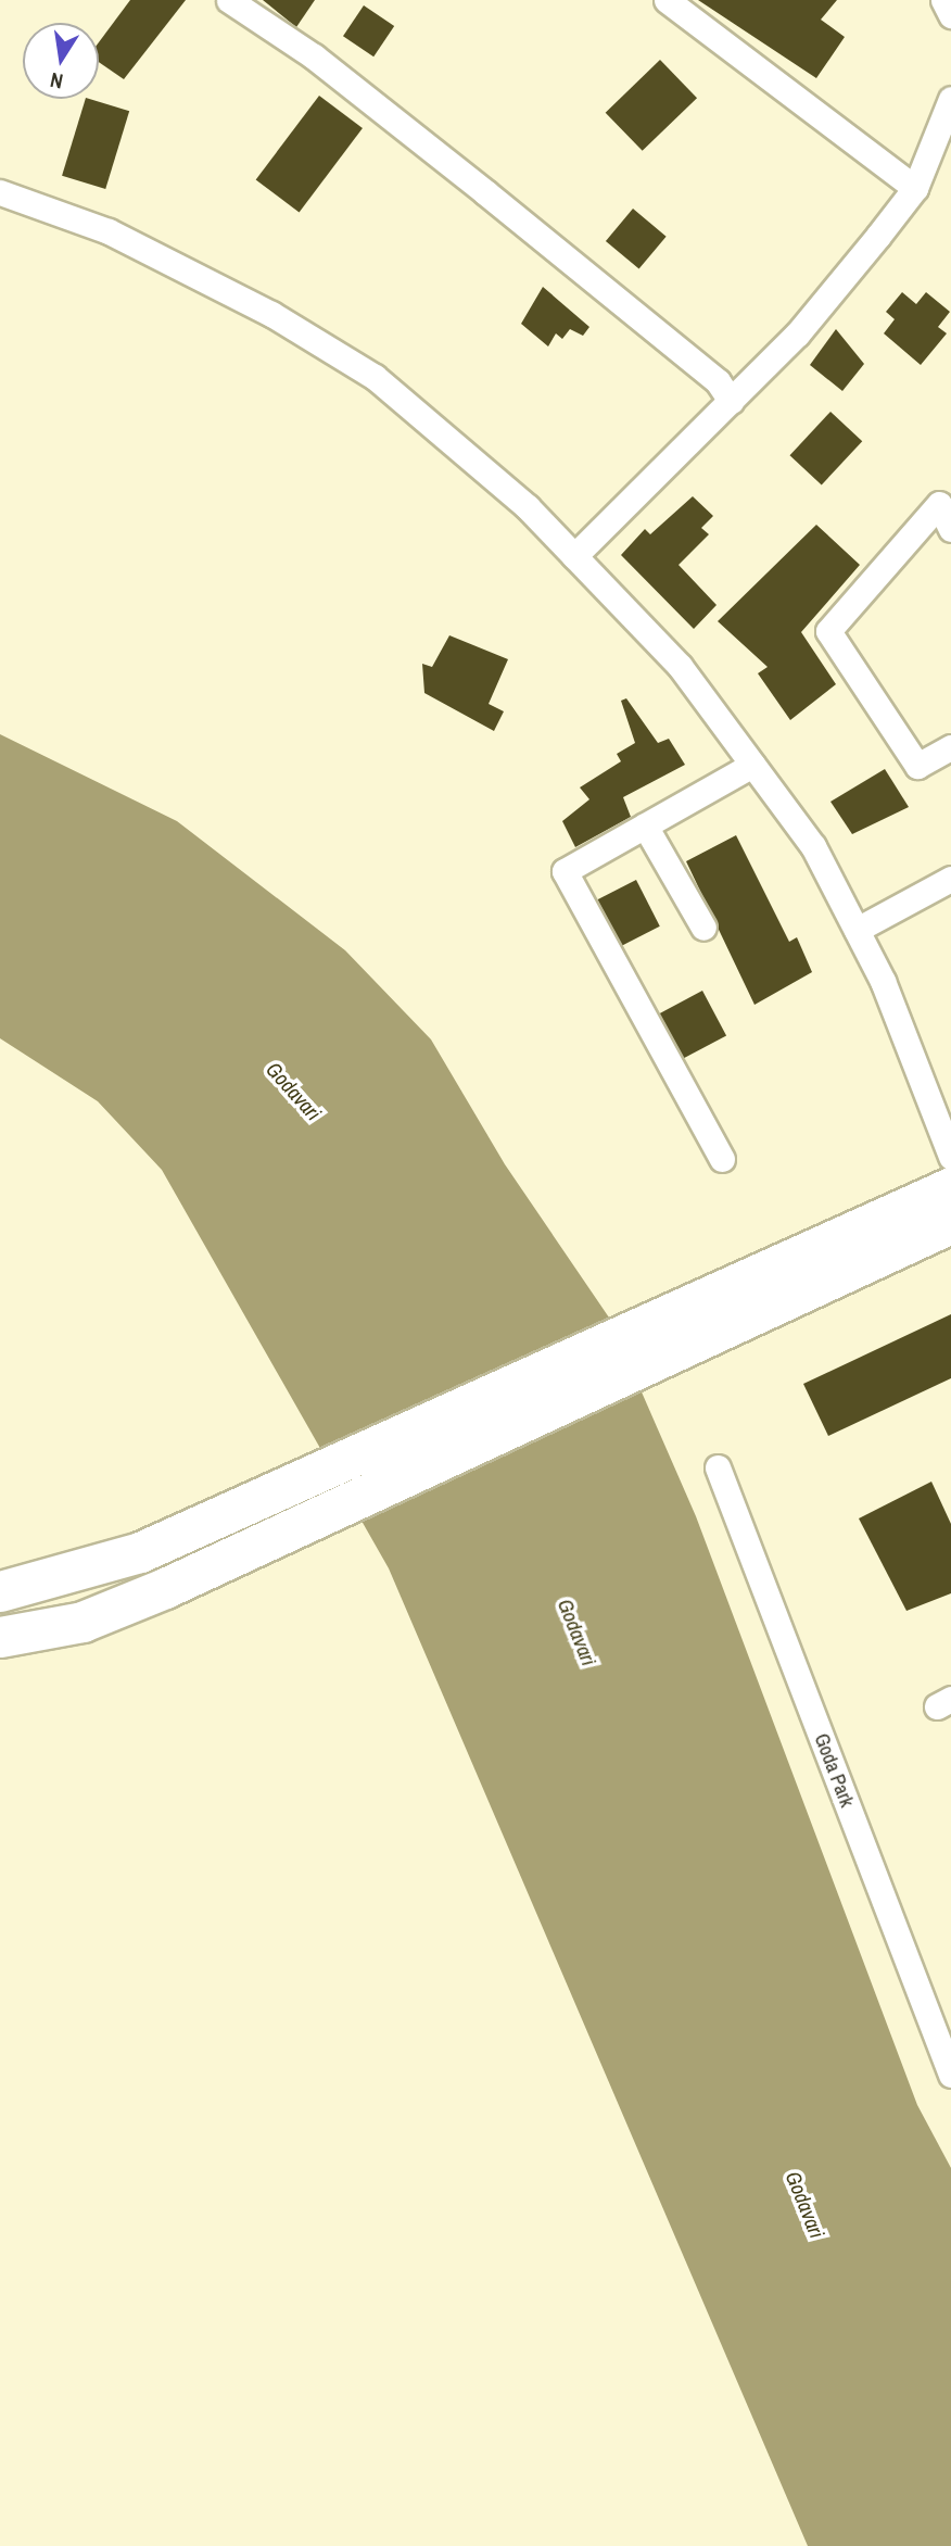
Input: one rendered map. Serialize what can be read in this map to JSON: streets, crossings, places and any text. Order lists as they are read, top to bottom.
{
  "streets": {
    "street": ["Goda Park"]
  },
  "water": ["Godavari"],
  "north": "bottom"
}
